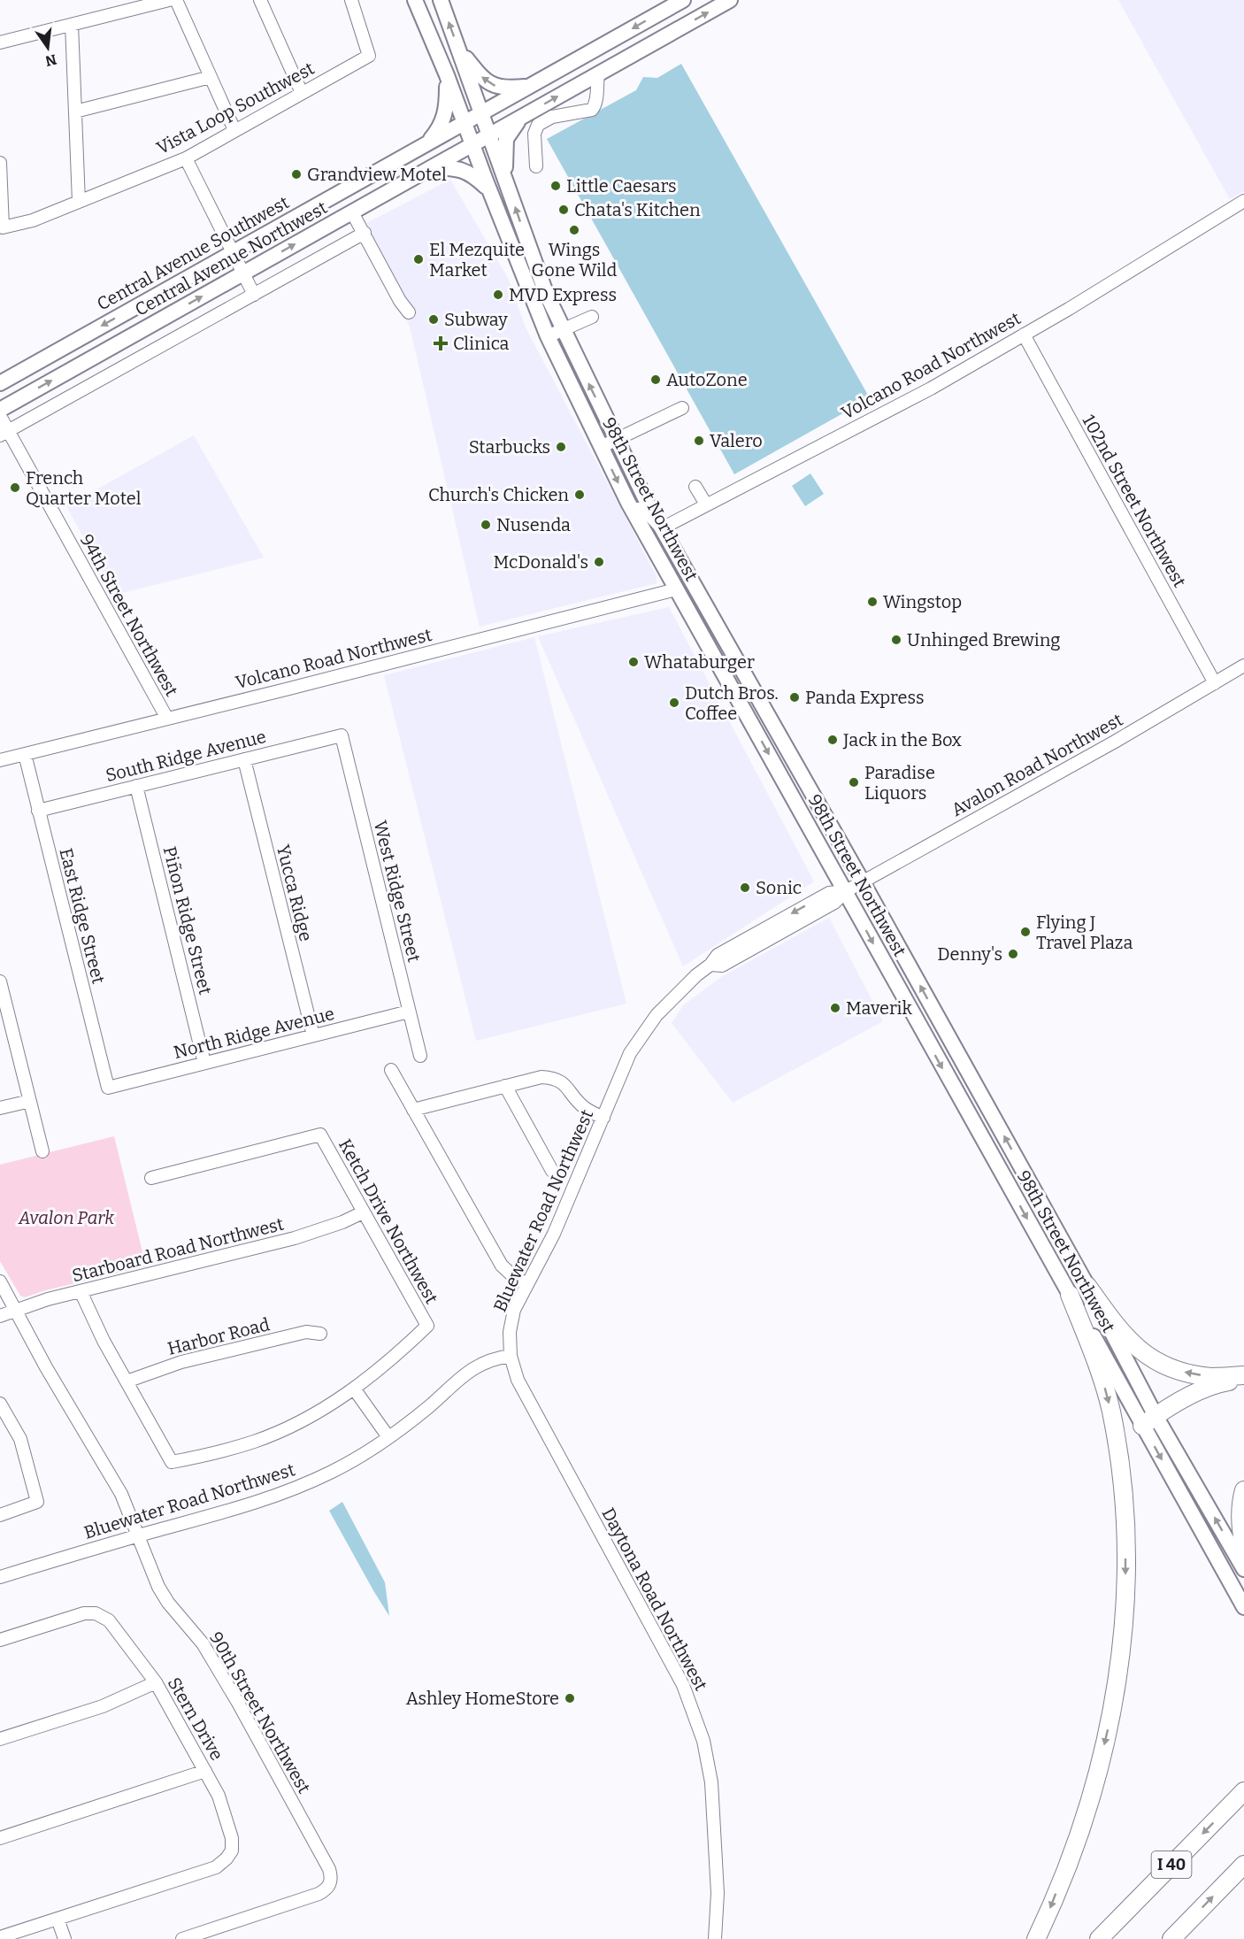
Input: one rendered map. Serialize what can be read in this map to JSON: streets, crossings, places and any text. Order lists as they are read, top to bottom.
{
  "streets": {
    "highway": ["I 40"],
    "main road": ["Central Avenue Southwest", "Central Avenue Northwest", "98th Street Northwest"],
    "street": [
      "Vista Loop Southwest",
      "Volcano Road Northwest",
      "102nd Street Northwest",
      "94th Street Northwest",
      "South Ridge Avenue",
      "Avalon Road Northwest",
      "West Ridge Street",
      "Yucca Ridge",
      "East Ridge Street",
      "Piñon Ridge Street",
      "North Ridge Avenue",
      "Bluewater Road Northwest",
      "Ketch Drive Northwest",
      "Starboard Road Northwest",
      "Harbor Road",
      "Daytona Road Northwest",
      "90th Street Northwest",
      "Stern Drive"
    ]
  },
  "crossings": [
    ["Central Avenue Southwest", "98th Street Northwest"],
    ["Central Avenue Northwest", "98th Street Northwest"],
    ["Volcano Road Northwest", "98th Street Northwest"],
    ["Volcano Road Northwest", "102nd Street Northwest"],
    ["Volcano Road Northwest", "94th Street Northwest"],
    ["Volcano Road Northwest", "East Ridge Street"],
    ["98th Street Northwest", "Avalon Road Northwest"],
    ["98th Street Northwest", "Bluewater Road Northwest"],
    ["102nd Street Northwest", "Avalon Road Northwest"],
    ["South Ridge Avenue", "West Ridge Street"],
    ["South Ridge Avenue", "Yucca Ridge"],
    ["South Ridge Avenue", "East Ridge Street"],
    ["South Ridge Avenue", "Piñon Ridge Street"],
    ["Avalon Road Northwest", "Bluewater Road Northwest"],
    ["West Ridge Street", "North Ridge Avenue"],
    ["Yucca Ridge", "North Ridge Avenue"],
    ["East Ridge Street", "North Ridge Avenue"],
    ["Piñon Ridge Street", "North Ridge Avenue"],
    ["Bluewater Road Northwest", "Daytona Road Northwest"],
    ["Bluewater Road Northwest", "90th Street Northwest"],
    ["Ketch Drive Northwest", "Starboard Road Northwest"],
    ["Starboard Road Northwest", "90th Street Northwest"]
  ],
  "one_way": ["Central Avenue Southwest", "Central Avenue Northwest"],
  "parks": ["Avalon Park"],
  "places": {
    "other": [
      "Grandview Motel",
      "Little Caesars",
      "Chata's Kitchen",
      "Wings Gone Wild",
      "El Mezquite Market",
      "MVD Express",
      "Subway",
      "AutoZone",
      "Valero",
      "Starbucks",
      "French Quarter Motel",
      "Church's Chicken",
      "Nusenda",
      "McDonald's",
      "Wingstop",
      "Unhinged Brewing",
      "Whataburger",
      "Panda Express",
      "Dutch Bros. Coffee",
      "Jack in the Box",
      "Paradise Liquors",
      "Sonic",
      "Flying J Travel Plaza",
      "Denny's",
      "Maverik",
      "Ashley HomeStore"
    ],
    "health": ["Clinica"]
  },
  "north": "bottom"
}
